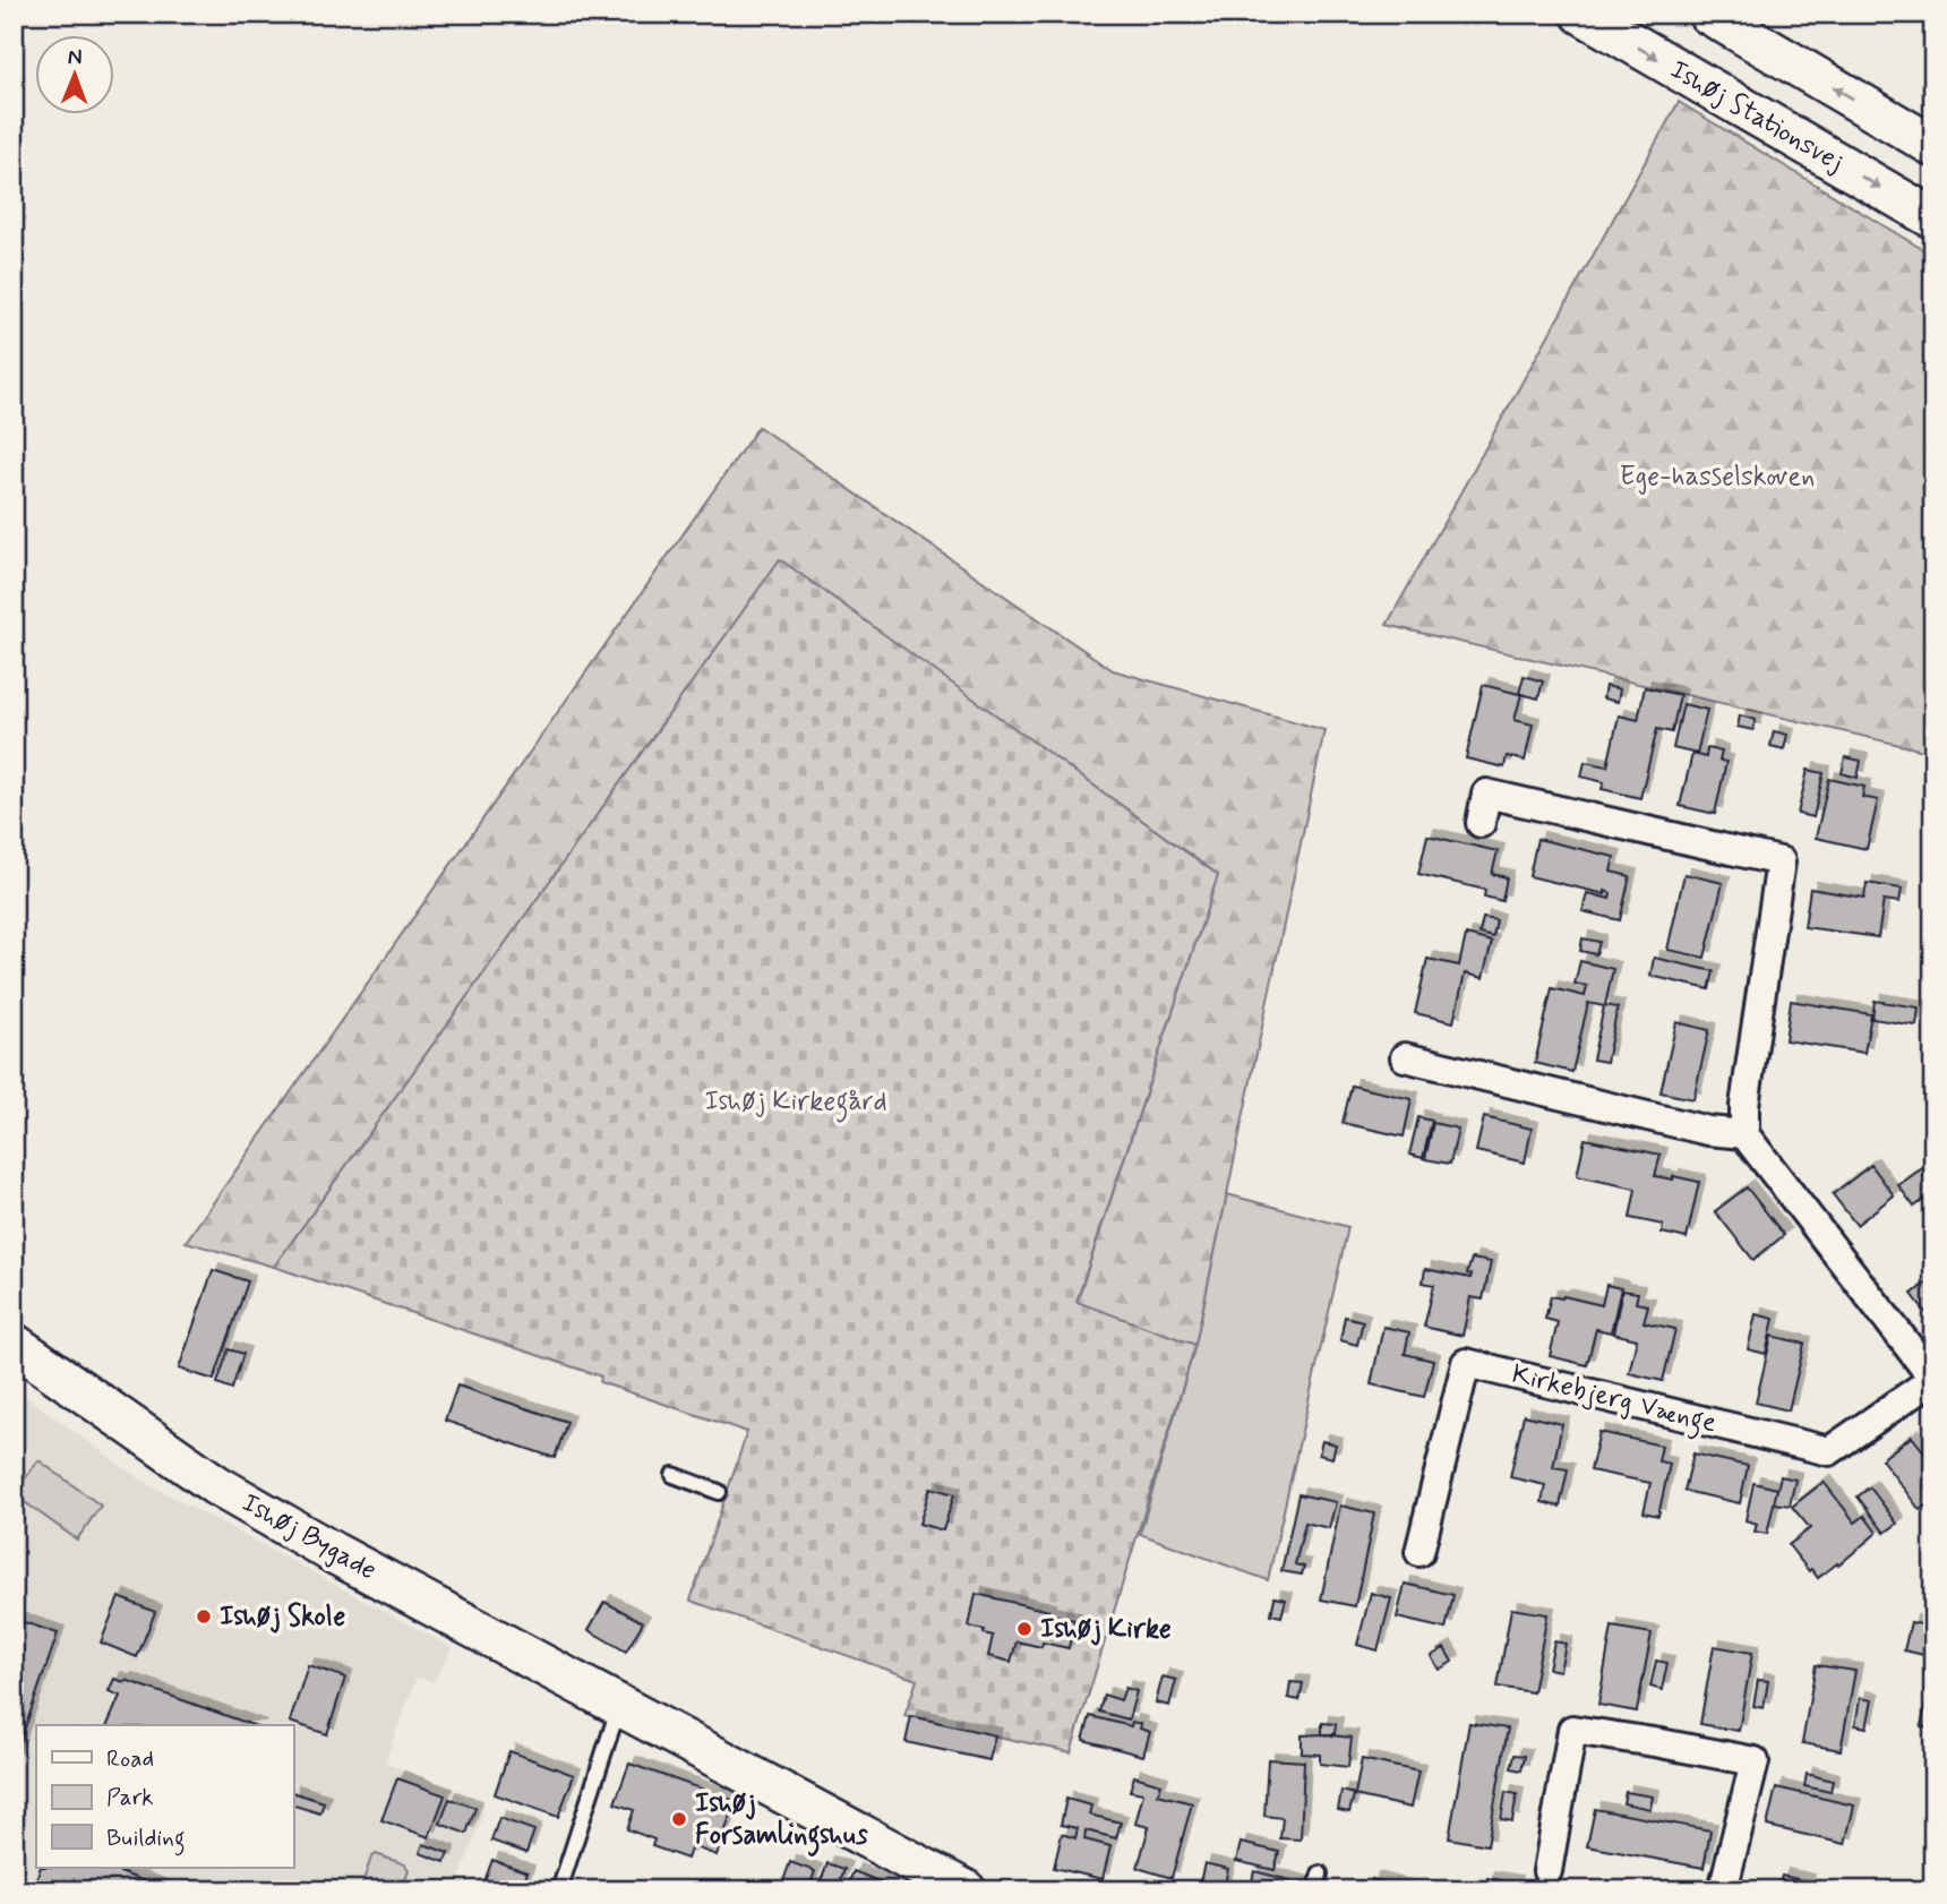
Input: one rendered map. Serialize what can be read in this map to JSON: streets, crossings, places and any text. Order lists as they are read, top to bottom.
{
  "streets": {
    "street": ["Ishøj Stationsvej", "Kirkebjerg Vænge", "Ishøj Bygade"]
  },
  "parks": ["Ege-hasselskoven", "Ishøj Kirkegård"],
  "places": ["Ishøj Skole", "Ishøj Kirke", "Ishøj Forsamlingshus"],
  "legend": ["Road", "Park", "Building"],
  "north": "top"
}
